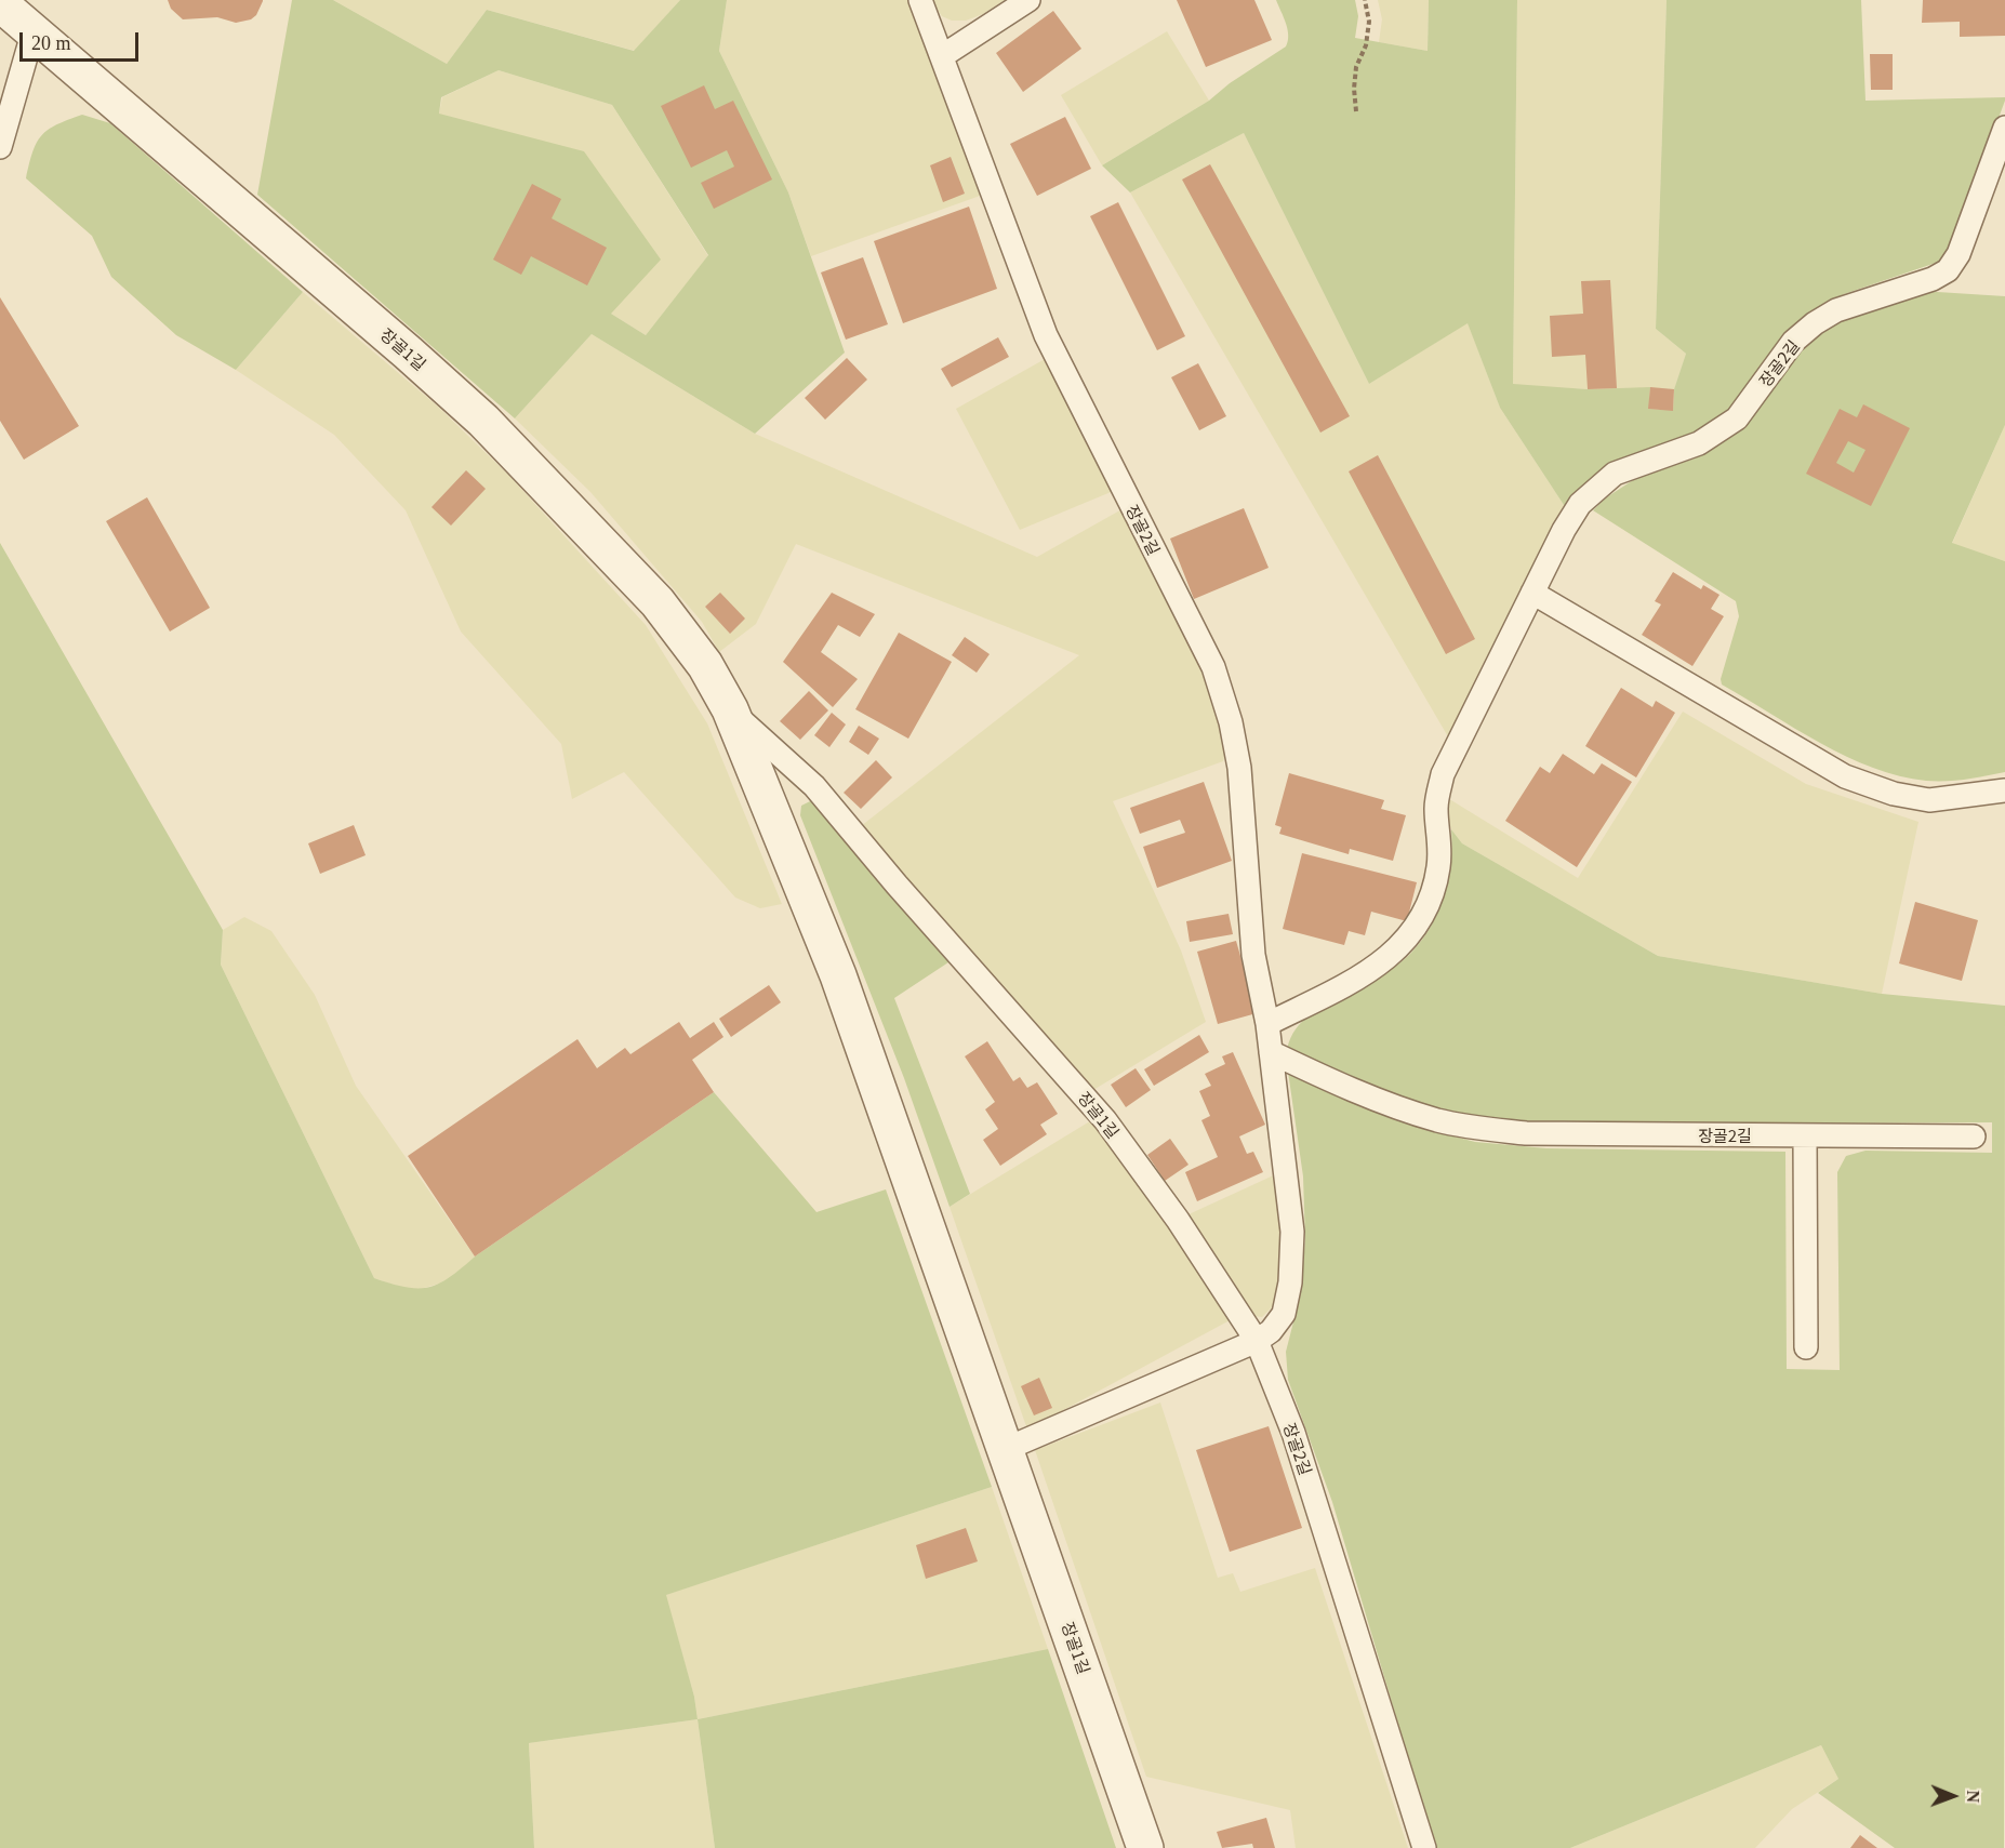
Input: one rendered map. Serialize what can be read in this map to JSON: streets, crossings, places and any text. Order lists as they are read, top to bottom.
{
  "streets": {
    "street": ["장골1길"],
    "lane": ["장골2길"]
  },
  "crossings": [
    ["장골1길", "장골2길"]
  ],
  "scale_bar": "20 m",
  "north": "right"
}
